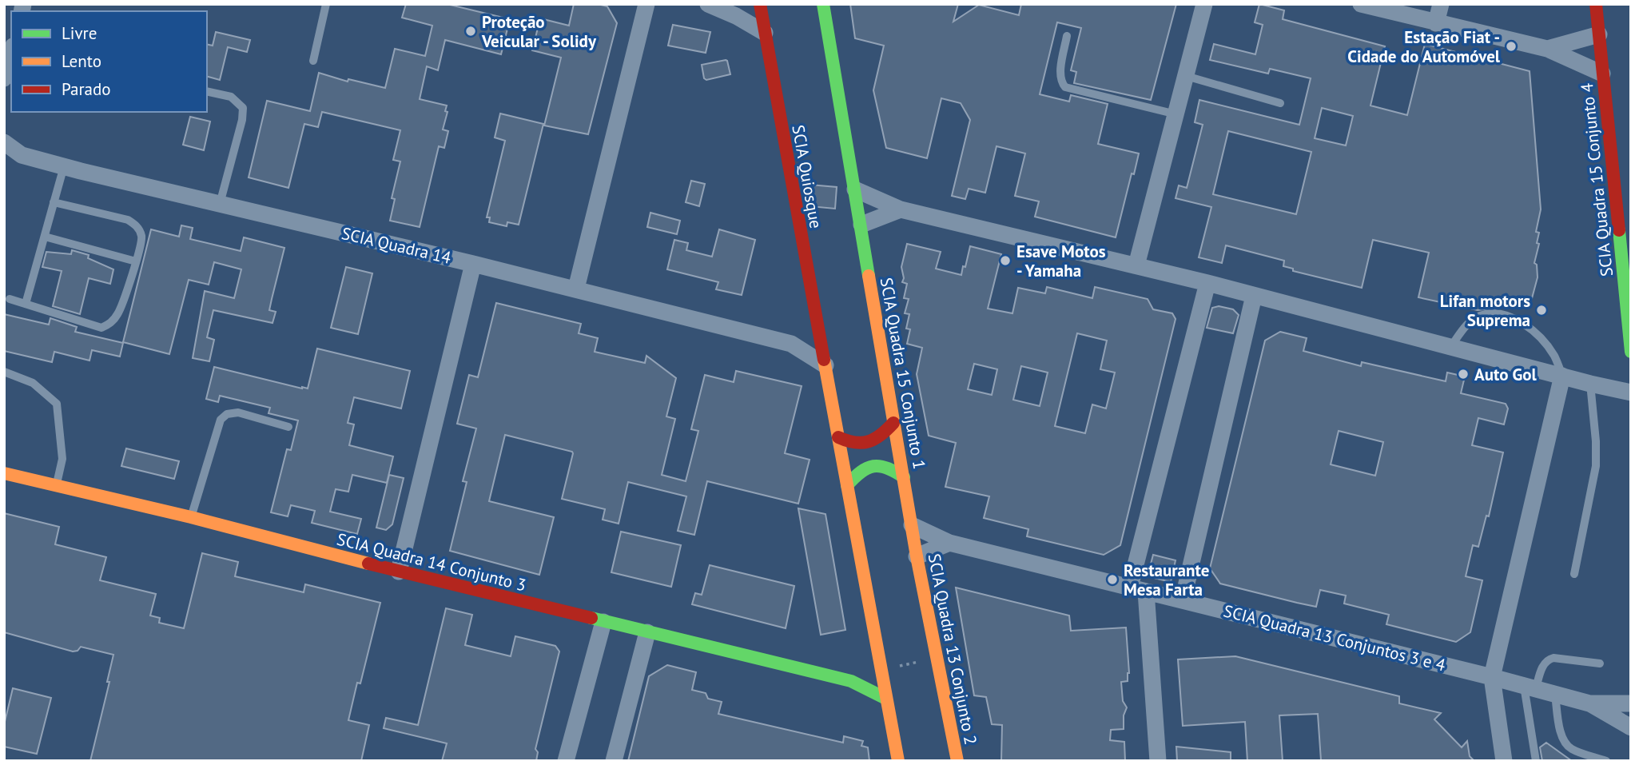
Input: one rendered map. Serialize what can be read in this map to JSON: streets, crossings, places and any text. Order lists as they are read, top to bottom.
{
  "streets": {
    "main road": [
      "SCIA Quiosque",
      "SCIA Quadra 15 Conjunto 4",
      "SCIA Quadra 15 Conjunto 1",
      "SCIA Quadra 14 Conjunto 3",
      "SCIA Quadra 13 Conjunto 2"
    ],
    "street": ["SCIA Quadra 14", "SCIA Quadra 13 Conjuntos 3 e 4"]
  },
  "crossings": [
    ["SCIA Quiosque", "SCIA Quadra 14"],
    ["SCIA Quadra 15 Conjunto 1", "SCIA Quadra 13 Conjuntos 3 e 4"],
    ["SCIA Quadra 15 Conjunto 1", "SCIA Quadra 13 Conjunto 2"]
  ],
  "places": [
    "Proteção Veicular - Solidy",
    "Estação Fiat - Cidade do Automóvel",
    "Esave Motos - Yamaha",
    "Lifan motors Suprema",
    "Auto Gol",
    "Restaurante Mesa Farta"
  ],
  "legend": ["Livre", "Lento", "Parado"]
}
